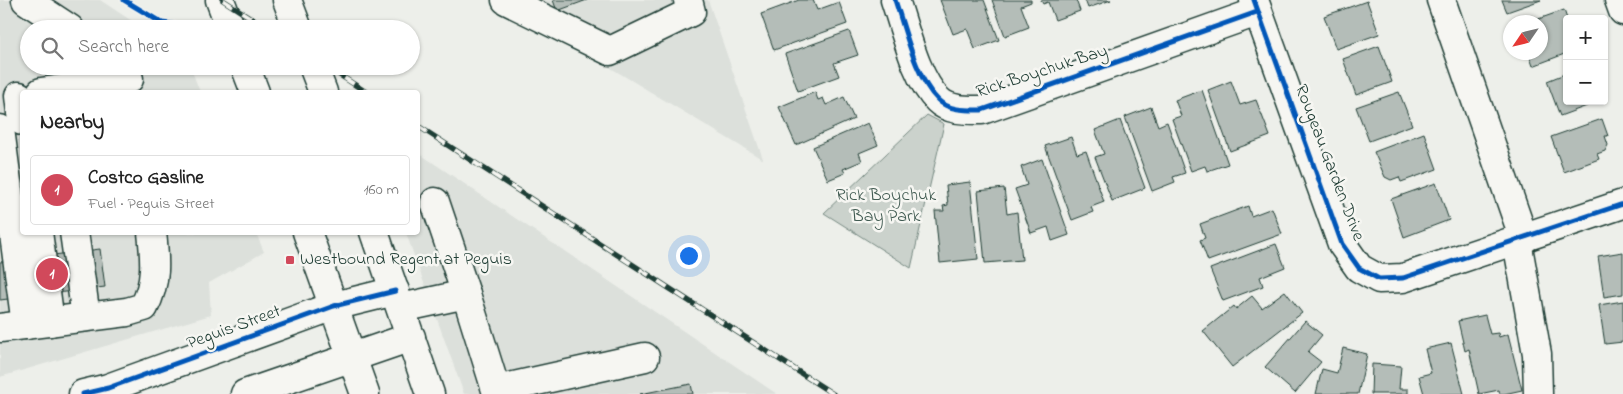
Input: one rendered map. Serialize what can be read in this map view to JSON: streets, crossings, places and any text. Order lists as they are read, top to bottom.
{
  "streets": {
    "street": ["Rick Boychuk Bay", "Rougeau Garden Drive", "Peguis Street"]
  },
  "crossings": [
    ["Rick Boychuk Bay", "Rougeau Garden Drive"]
  ],
  "parks": ["Rick Boychuk Bay Park"],
  "places": {
    "transit": ["Westbound Regent at Peguis"]
  },
  "north": "bottom left",
  "page": {
    "map_buttons": ["+", "−"],
    "search": "Search here",
    "heading": "Nearby",
    "list": [
      {
        "mark": "1",
        "name": "Costco Gasline",
        "note": "Fuel · Peguis Street",
        "value": "160 m"
      }
    ],
    "pins": "1"
  }
}
